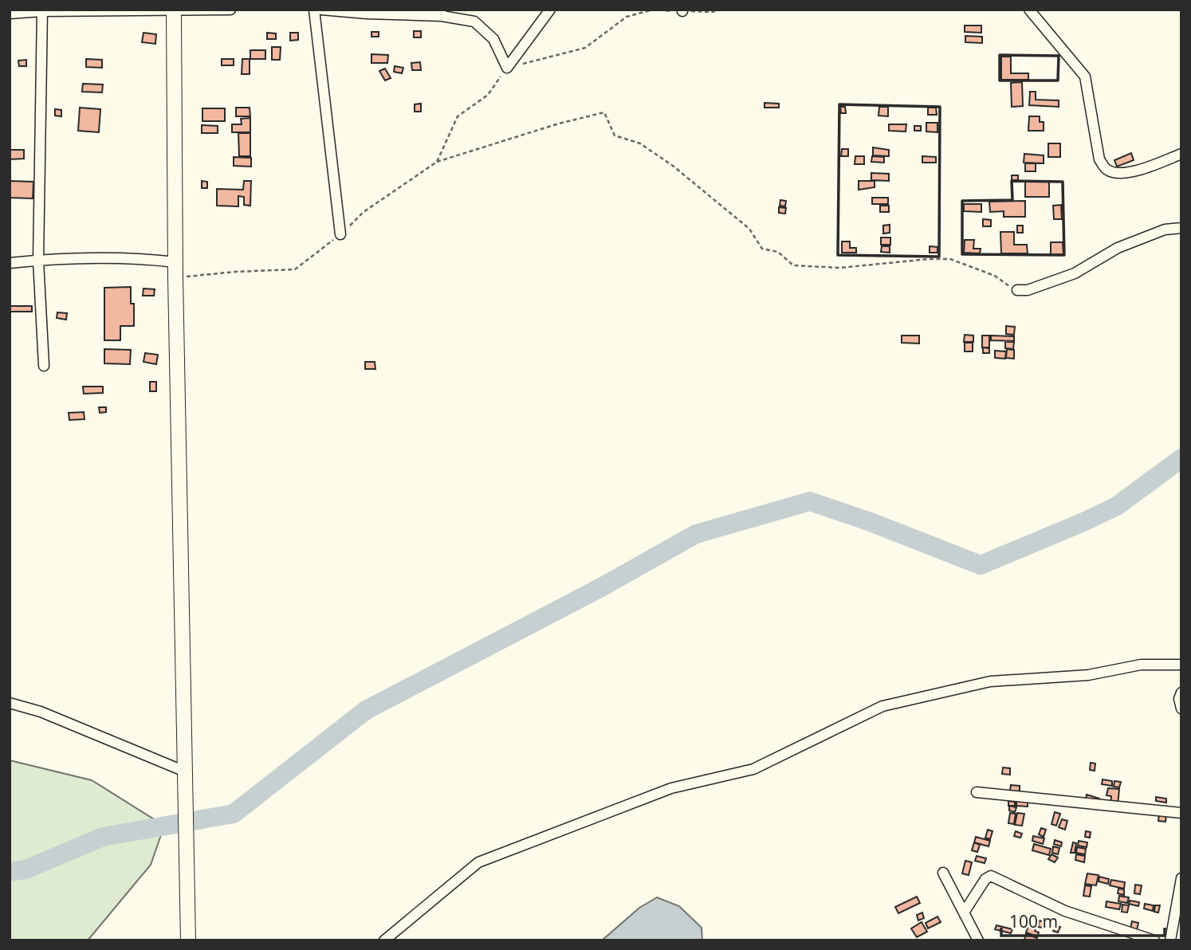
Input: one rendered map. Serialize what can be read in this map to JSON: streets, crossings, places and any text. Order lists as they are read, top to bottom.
{
  "scale_bar": "100 m"
}
